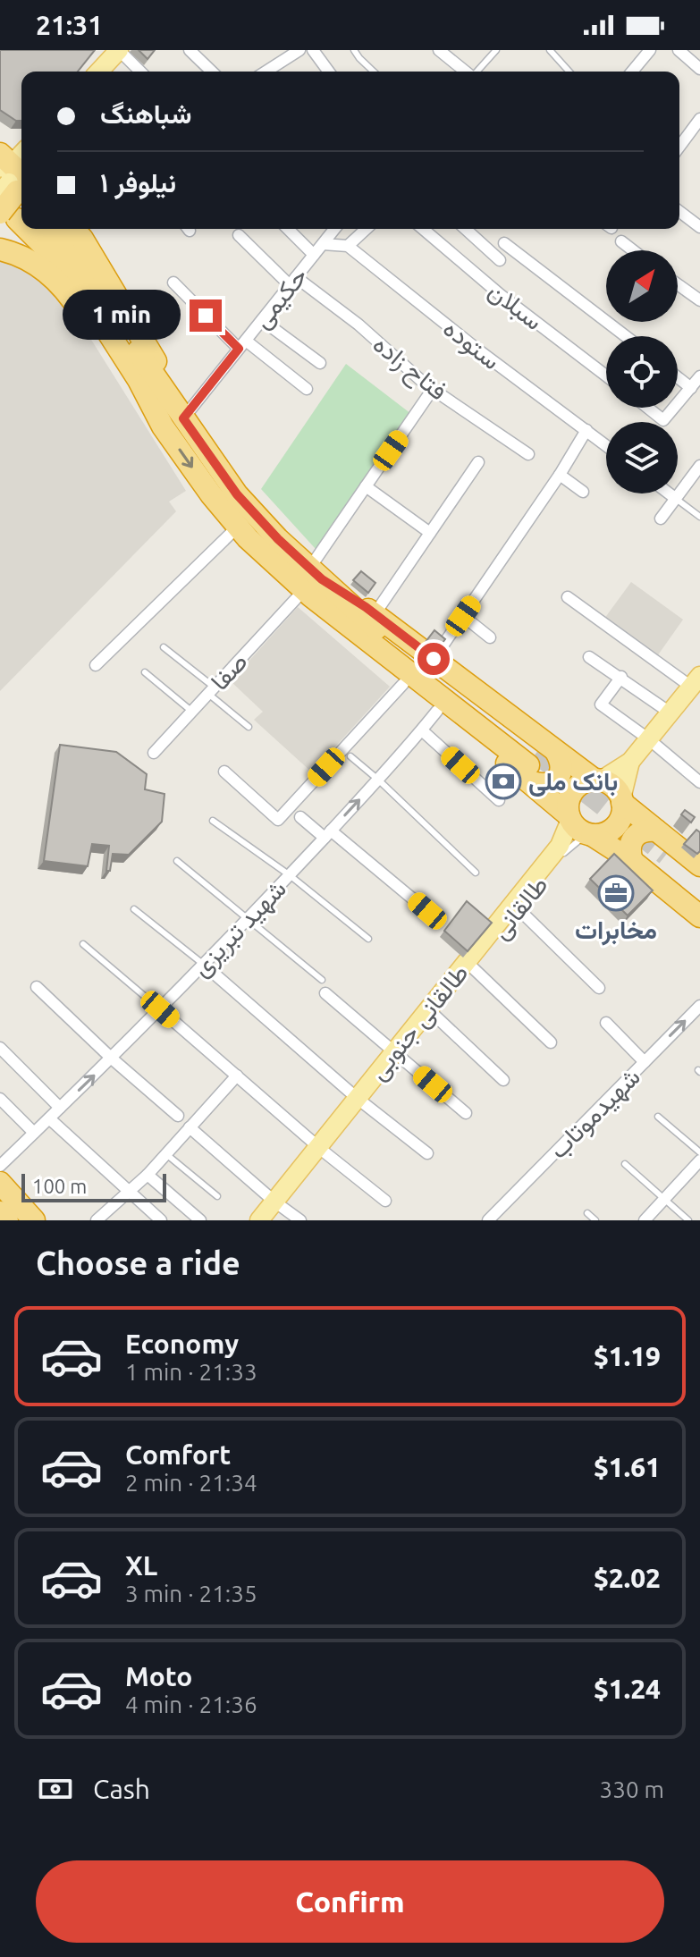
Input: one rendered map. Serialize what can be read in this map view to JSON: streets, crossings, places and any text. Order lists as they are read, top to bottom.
{
  "streets": {
    "main road": ["طالقانی جنوبی"],
    "street": [
      "حکیمی",
      "سبلان",
      "ستوده",
      "فتاح زاده",
      "صفا",
      "شهید تبریزی",
      "شهیدموتاب"
    ],
    "lane": ["طالقانی"]
  },
  "crossings": [
    ["حکیمی", "فتاح زاده"],
    ["فتاح زاده", "صفا"],
    ["طالقانی", "طالقانی جنوبی"]
  ],
  "places": {
    "bank": ["بانک ملی"],
    "office": ["مخابرات"]
  },
  "scale_bar": "100 m",
  "north": "top right",
  "page": {
    "status": "21:31",
    "banner": ["شباهنگ", "نیلوفر ۱"],
    "bubble": "1 min",
    "scale": "100 m",
    "heading": "Choose a ride",
    "list": [
      {
        "name": "Economy",
        "note": "1 min · 21:33",
        "value": "$1.19"
      },
      {
        "name": "Comfort",
        "note": "2 min · 21:34",
        "value": "$1.61"
      },
      {
        "name": "XL",
        "note": "3 min · 21:35",
        "value": "$2.02"
      },
      {
        "name": "Moto",
        "note": "4 min · 21:36",
        "value": "$1.24"
      }
    ],
    "pay": ["Cash", "330 m"],
    "buttons": "Confirm"
  }
}
